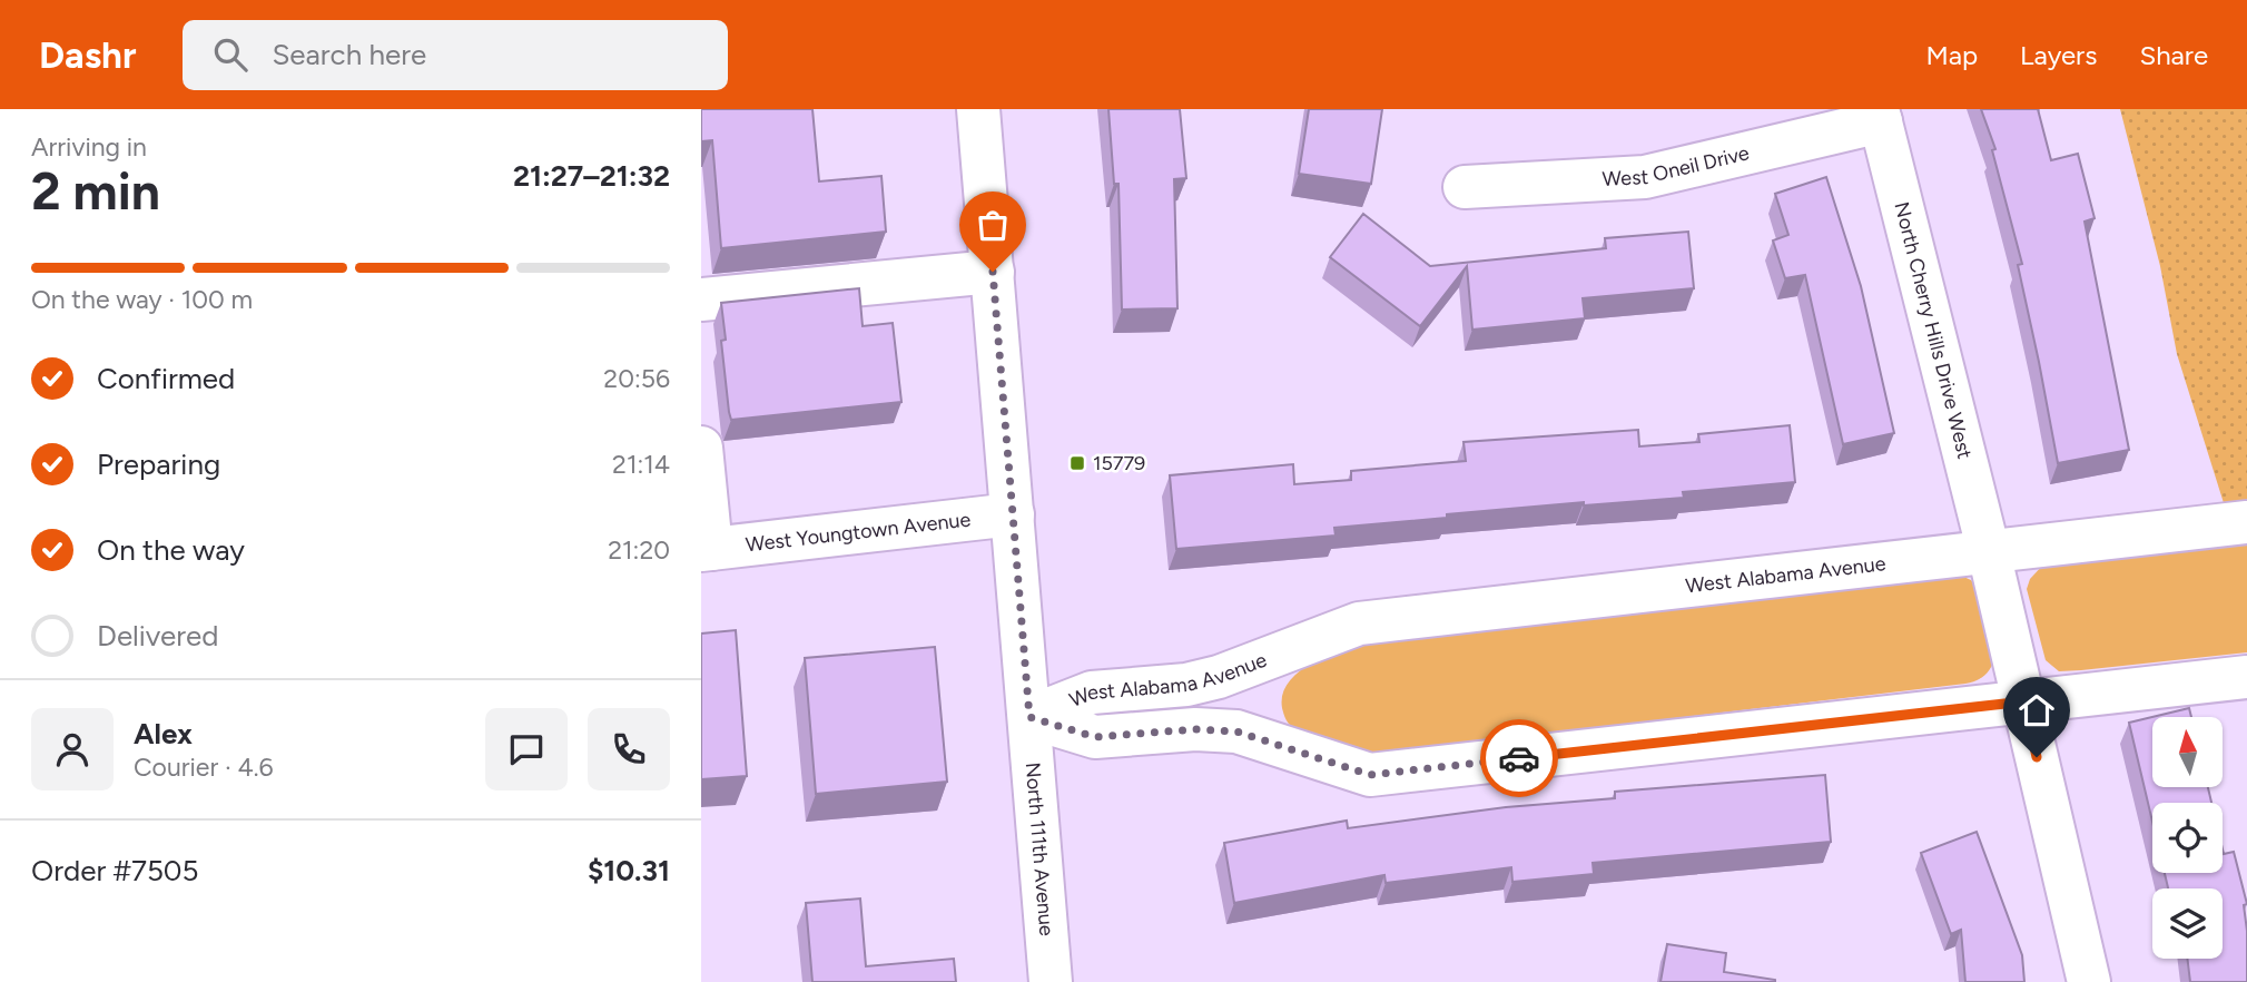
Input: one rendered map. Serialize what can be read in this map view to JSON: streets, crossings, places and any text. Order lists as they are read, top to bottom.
{
  "streets": {
    "street": [
      "West Oneil Drive",
      "North Cherry Hills Drive West",
      "West Youngtown Avenue",
      "West Alabama Avenue",
      "North 111th Avenue"
    ]
  },
  "crossings": [
    ["West Oneil Drive", "North Cherry Hills Drive West"],
    ["North Cherry Hills Drive West", "West Alabama Avenue"],
    ["West Youngtown Avenue", "North 111th Avenue"],
    ["West Alabama Avenue", "North 111th Avenue"]
  ],
  "places": {
    "transit": ["15779"]
  },
  "north": "top",
  "page": {
    "header": "Dashr",
    "search": "Search here",
    "nav": ["Map", "Layers", "Share"],
    "heading": ["2 min", "Arriving in", "21:27–21:32"],
    "panel": [
      "Alex",
      "Courier · 4.6",
      "Order #7505",
      "$10.31"
    ],
    "bar": "On the way · 100 m",
    "list": [
      ["Confirmed", "20:56"],
      ["Preparing", "21:14"],
      ["On the way", "21:20"],
      "Delivered"
    ]
  }
}
